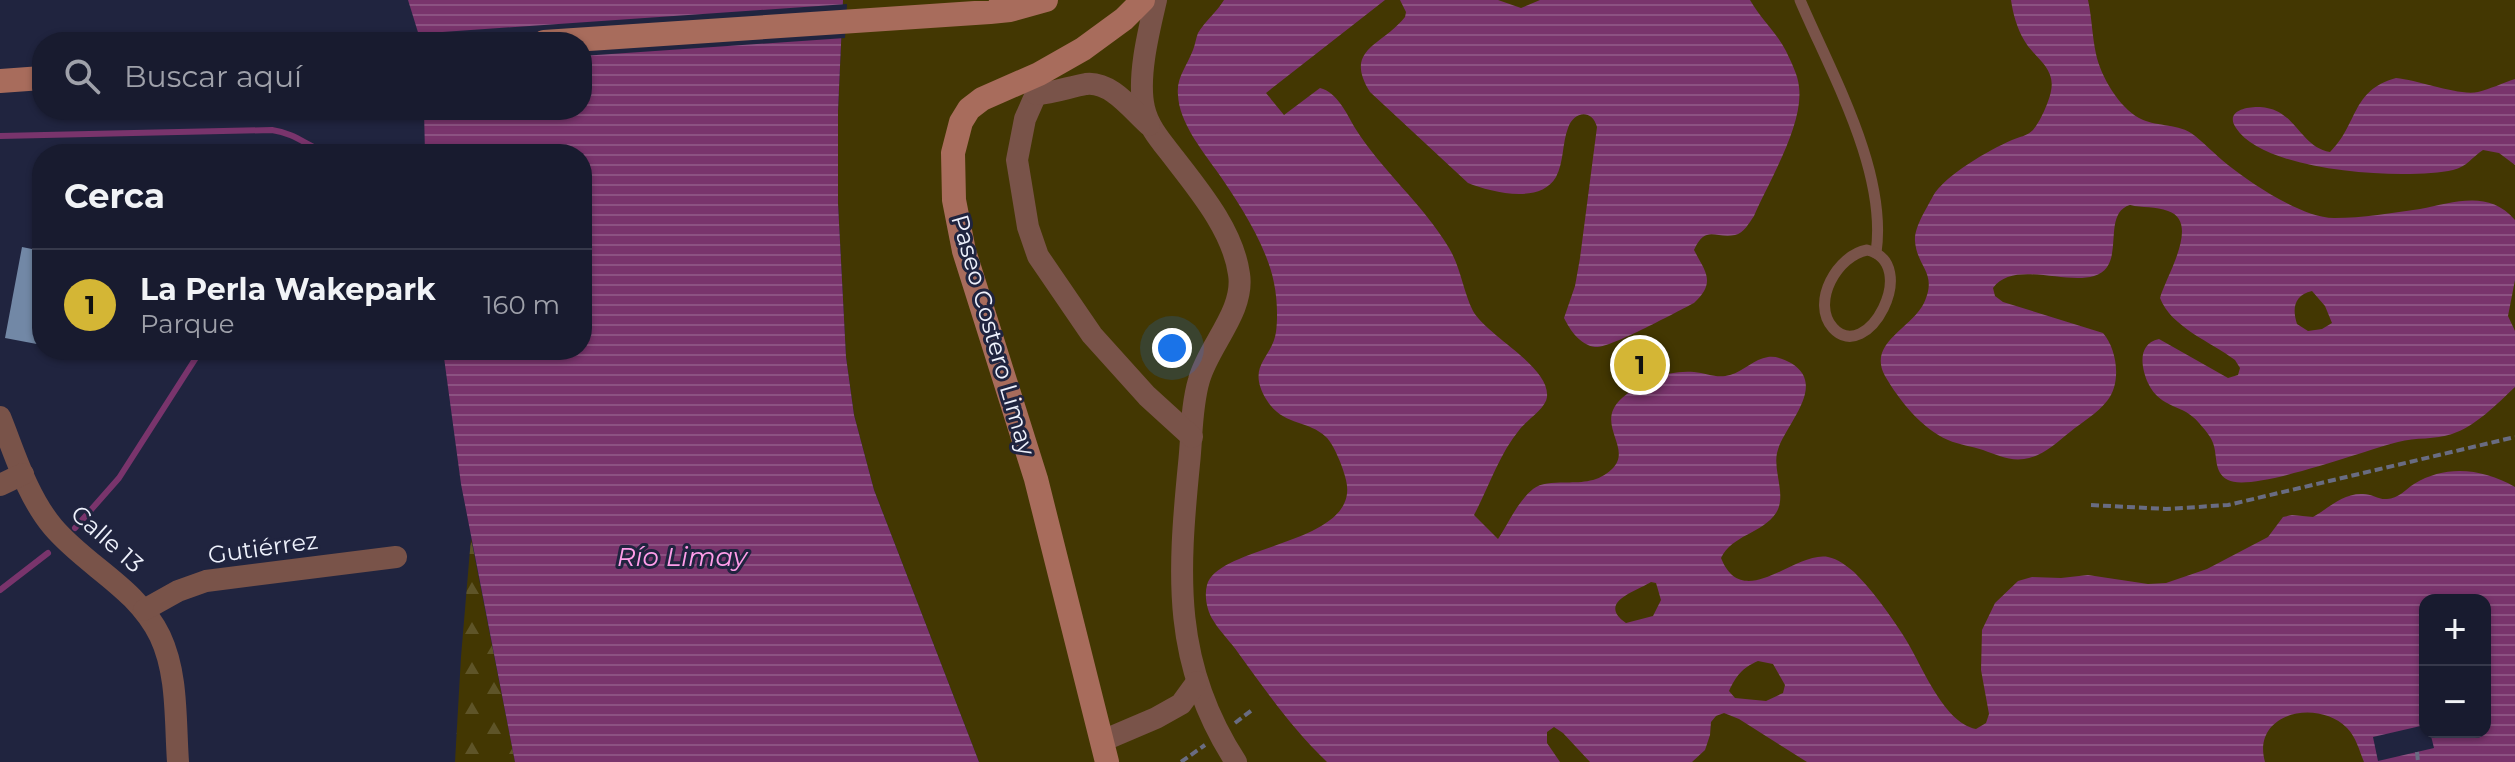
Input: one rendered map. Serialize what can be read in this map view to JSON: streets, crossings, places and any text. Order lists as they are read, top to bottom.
{
  "streets": {
    "street": ["Paseo Costero Limay", "Calle 13", "Gutiérrez"]
  },
  "crossings": [
    ["Calle 13", "Gutiérrez"]
  ],
  "water": ["Río Limay"],
  "page": {
    "search": "Buscar aquí",
    "heading": "Cerca",
    "list": [
      {
        "mark": "1",
        "name": "La Perla Wakepark",
        "note": "Parque",
        "value": "160 m"
      }
    ],
    "pins": "1",
    "map_buttons": ["+", "−"]
  }
}
